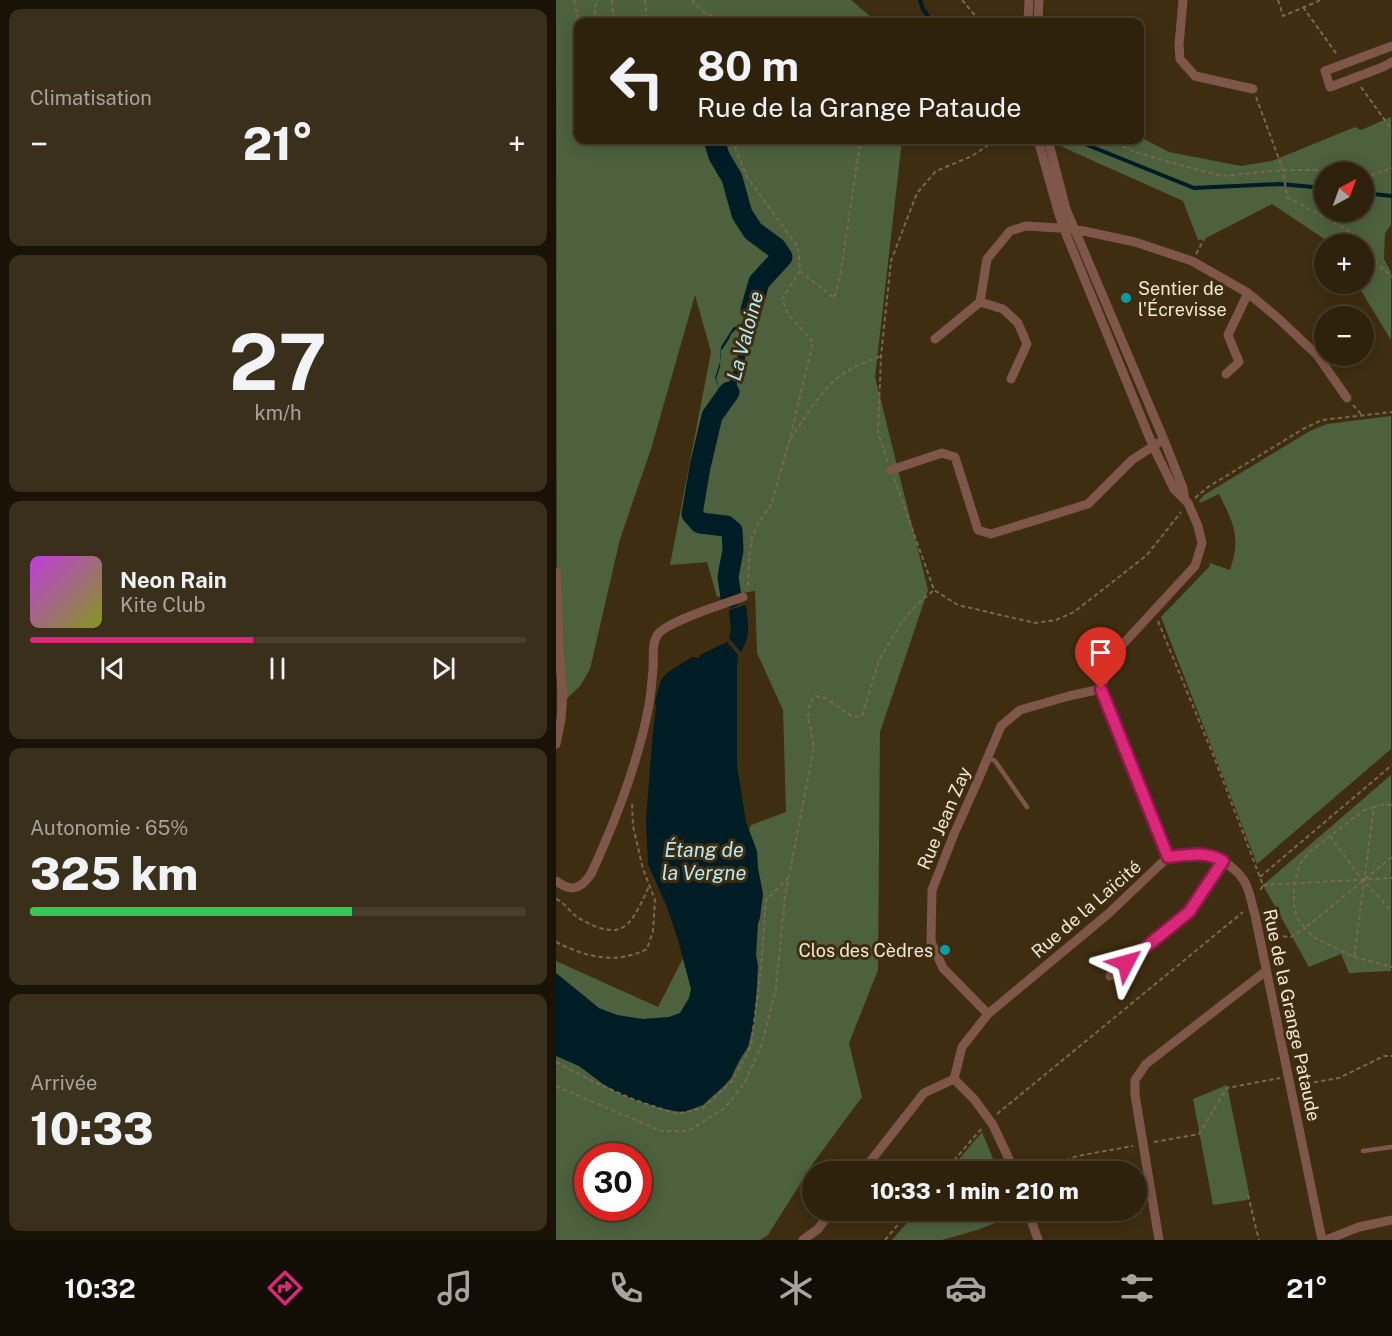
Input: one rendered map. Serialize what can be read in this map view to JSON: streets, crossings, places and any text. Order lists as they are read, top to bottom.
{
  "streets": {
    "street": ["Rue Jean Zay", "Rue de la Laïcité", "Rue de la Grange Pataude"]
  },
  "crossings": [
    ["Rue Jean Zay", "Rue de la Laïcité"]
  ],
  "water": ["La Valoine", "Étang de la Vergne"],
  "places": ["Sentier de l'Écrevisse", "Clos des Cèdres"],
  "north": "top right",
  "page": {
    "tile": [
      "Climatisation",
      ["27", "km/h"],
      ["Autonomie · 65%", "325 km"],
      ["Arrivée", "10:33"]
    ],
    "turn": ["80 m", "Rue de la Grange Pataude"],
    "heat": ["−", "21°", "+"],
    "map_buttons": ["+", "−"],
    "song": ["Neon Rain", "Kite Club"],
    "limit": "30",
    "trip": "10:33 · 1 min · 210 m",
    "tabs": ["10:32", "21°"]
  }
}
